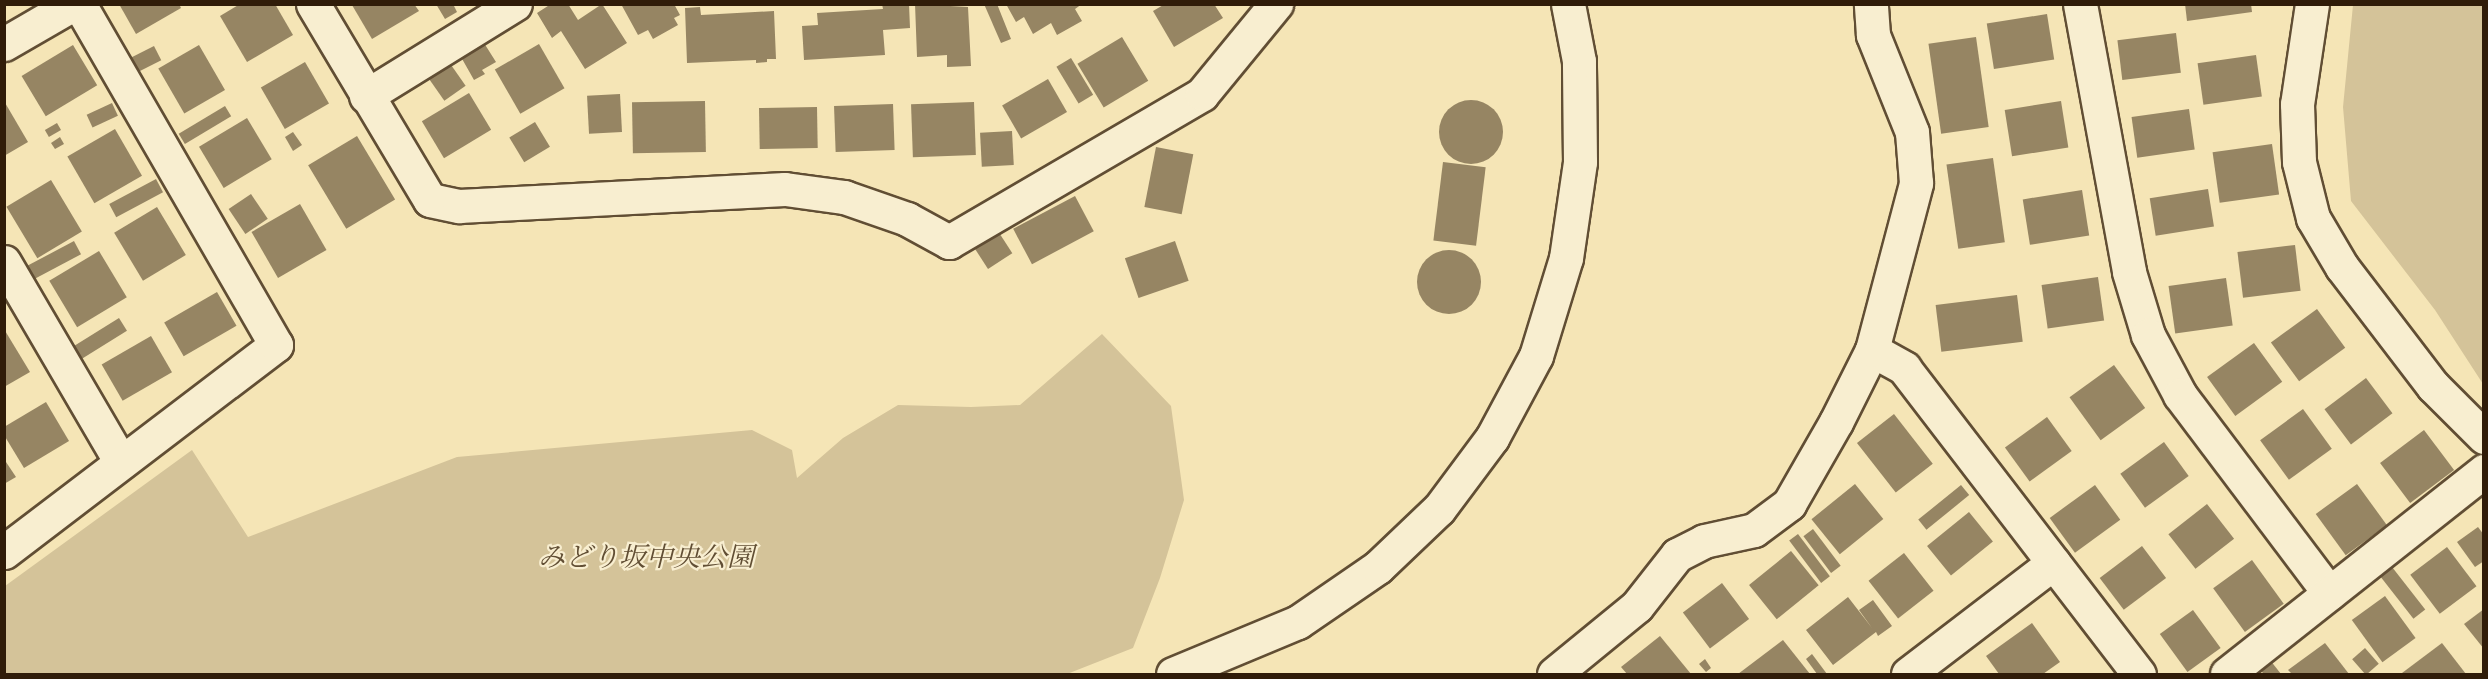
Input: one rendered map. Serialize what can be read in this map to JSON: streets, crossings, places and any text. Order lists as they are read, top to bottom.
{
  "parks": ["みどり坂中央公園"]
}
